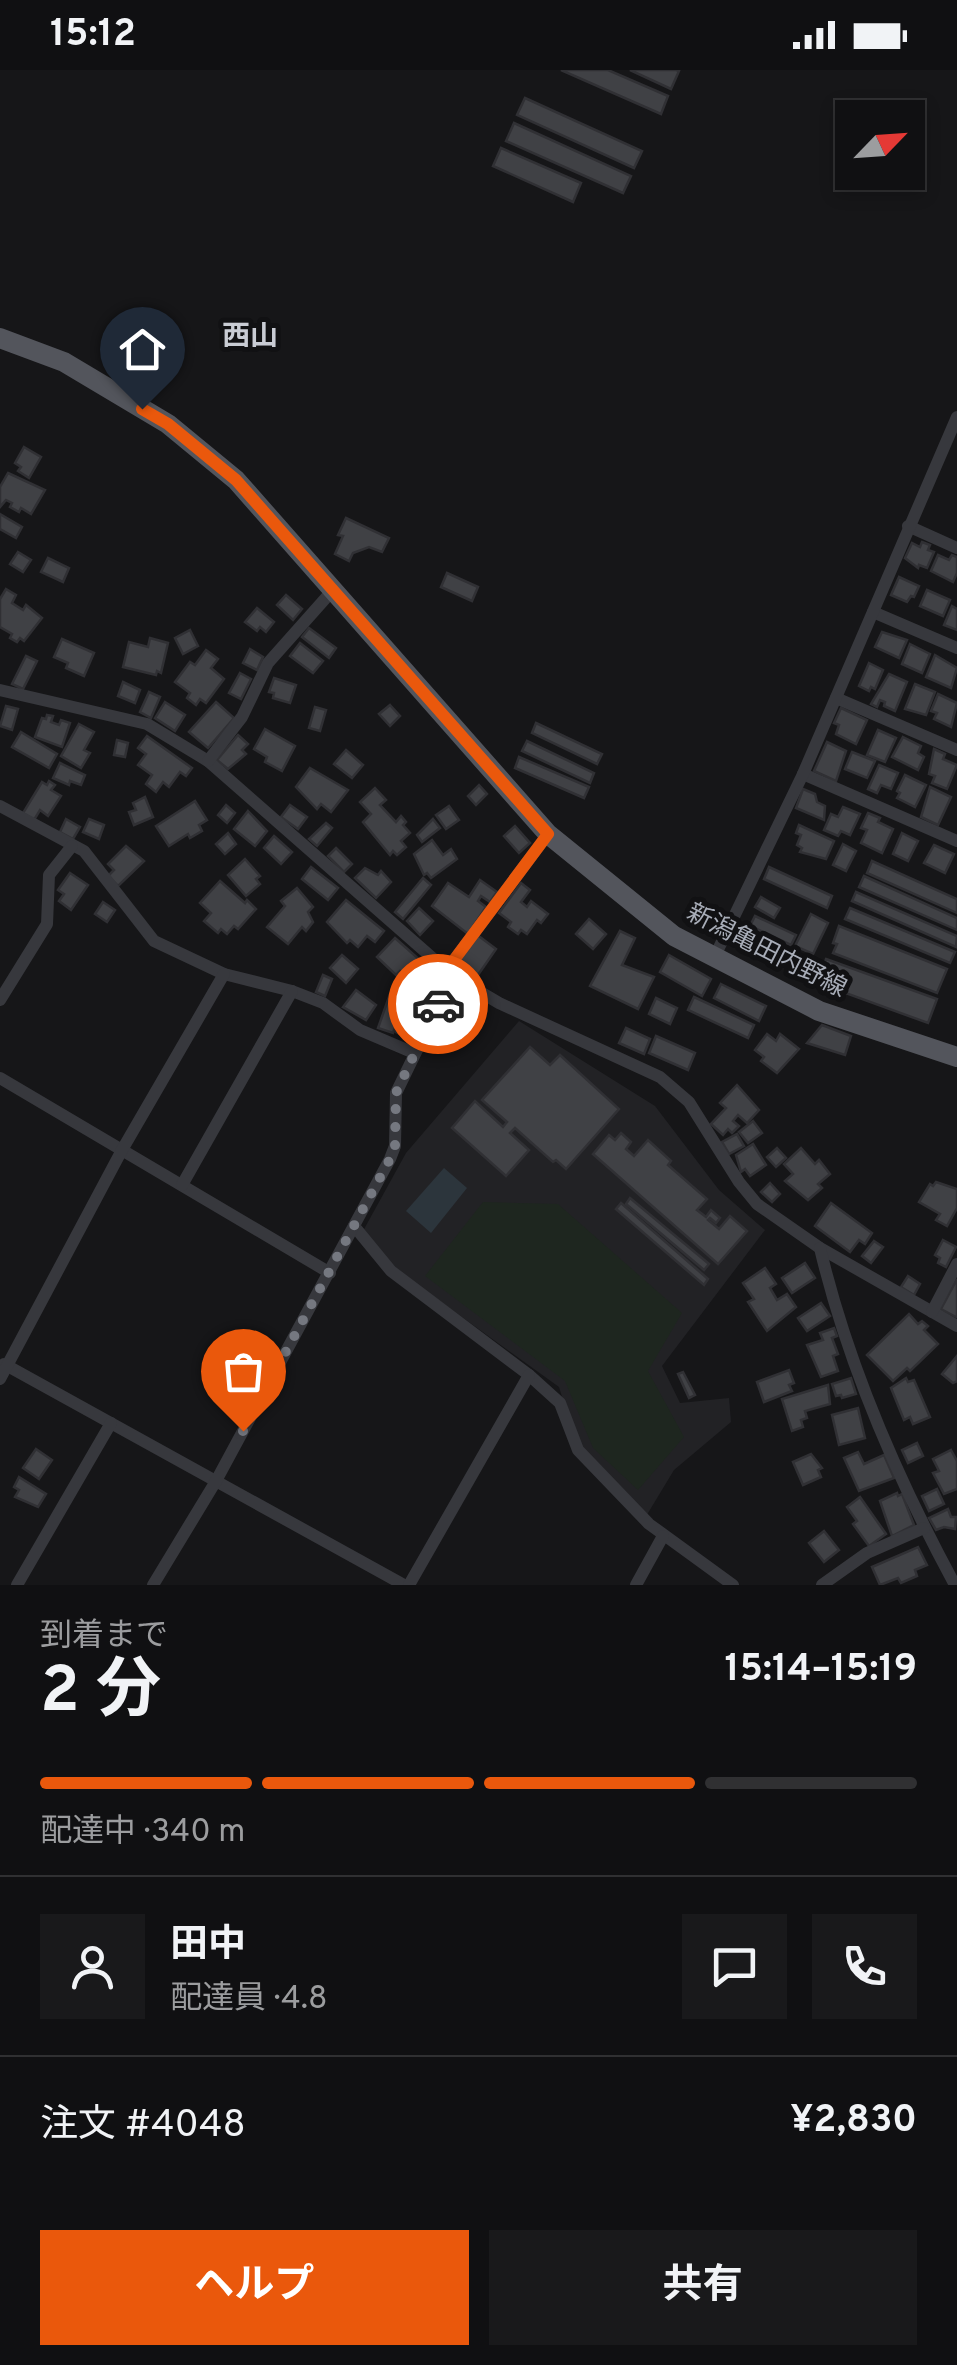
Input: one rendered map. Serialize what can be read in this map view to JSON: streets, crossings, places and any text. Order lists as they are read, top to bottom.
{
  "streets": {
    "main road": ["新潟亀田内野線"]
  },
  "districts": ["西山"],
  "north": "top right",
  "page": {
    "status": "15:12",
    "heading": ["2 分", "到着まで", "15:14–15:19"],
    "panel": [
      "田中",
      "配達員 · 4.8",
      "注文 #4048",
      "¥2,830"
    ],
    "bar": "配達中 · 340 m",
    "buttons": ["ヘルプ", "共有"]
  }
}
